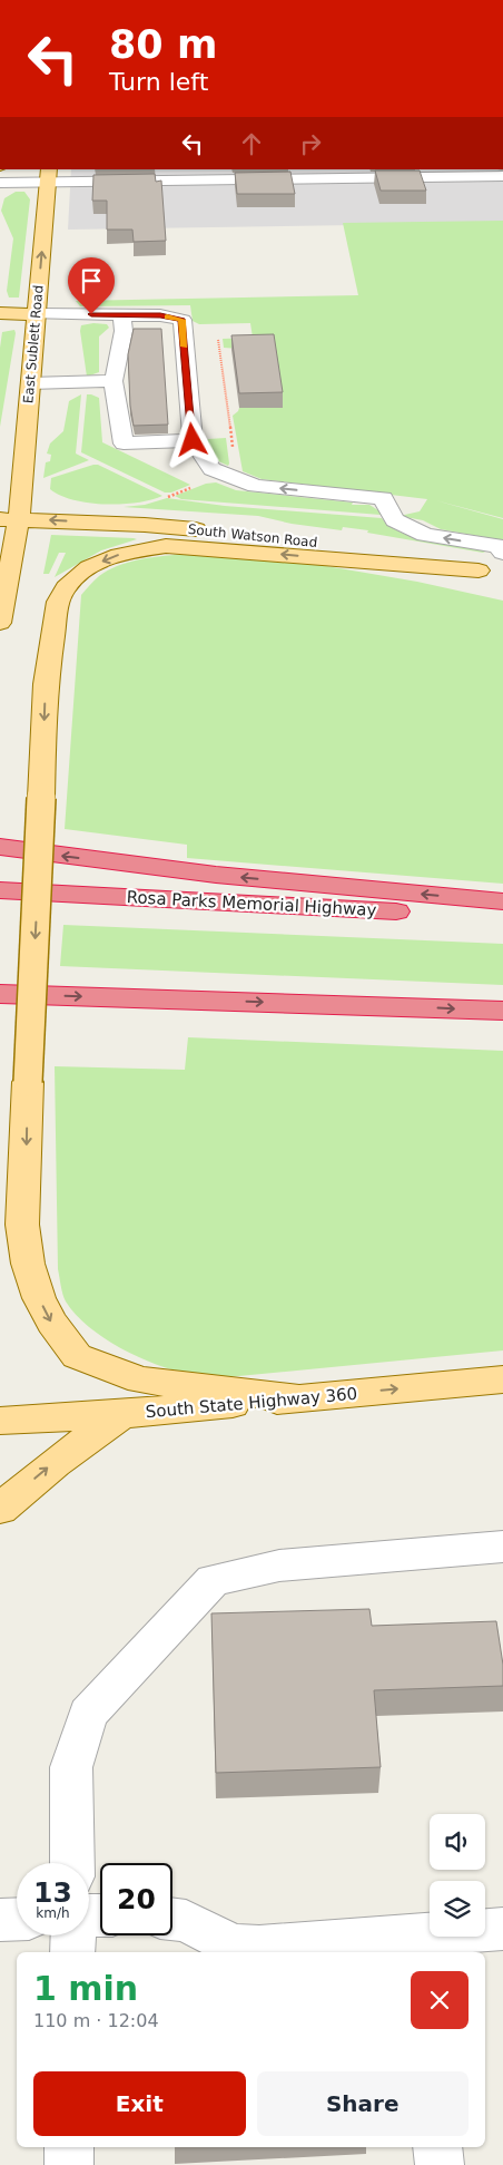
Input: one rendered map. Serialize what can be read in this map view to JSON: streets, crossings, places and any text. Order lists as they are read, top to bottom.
{
  "streets": {
    "highway": ["Rosa Parks Memorial Highway"],
    "main road": ["East Sublett Road", "South Watson Road", "South State Highway 360"]
  },
  "crossings": [
    ["East Sublett Road", "South Watson Road"],
    ["South Watson Road", "South State Highway 360"]
  ],
  "one_way": ["South State Highway 360"],
  "page": {
    "turn": ["80 m", "Turn left"],
    "speed": "13 km/h",
    "limit": "20",
    "heading": ["1 min", "110 m · 12:04"],
    "buttons": ["Exit", "Share"]
  }
}
